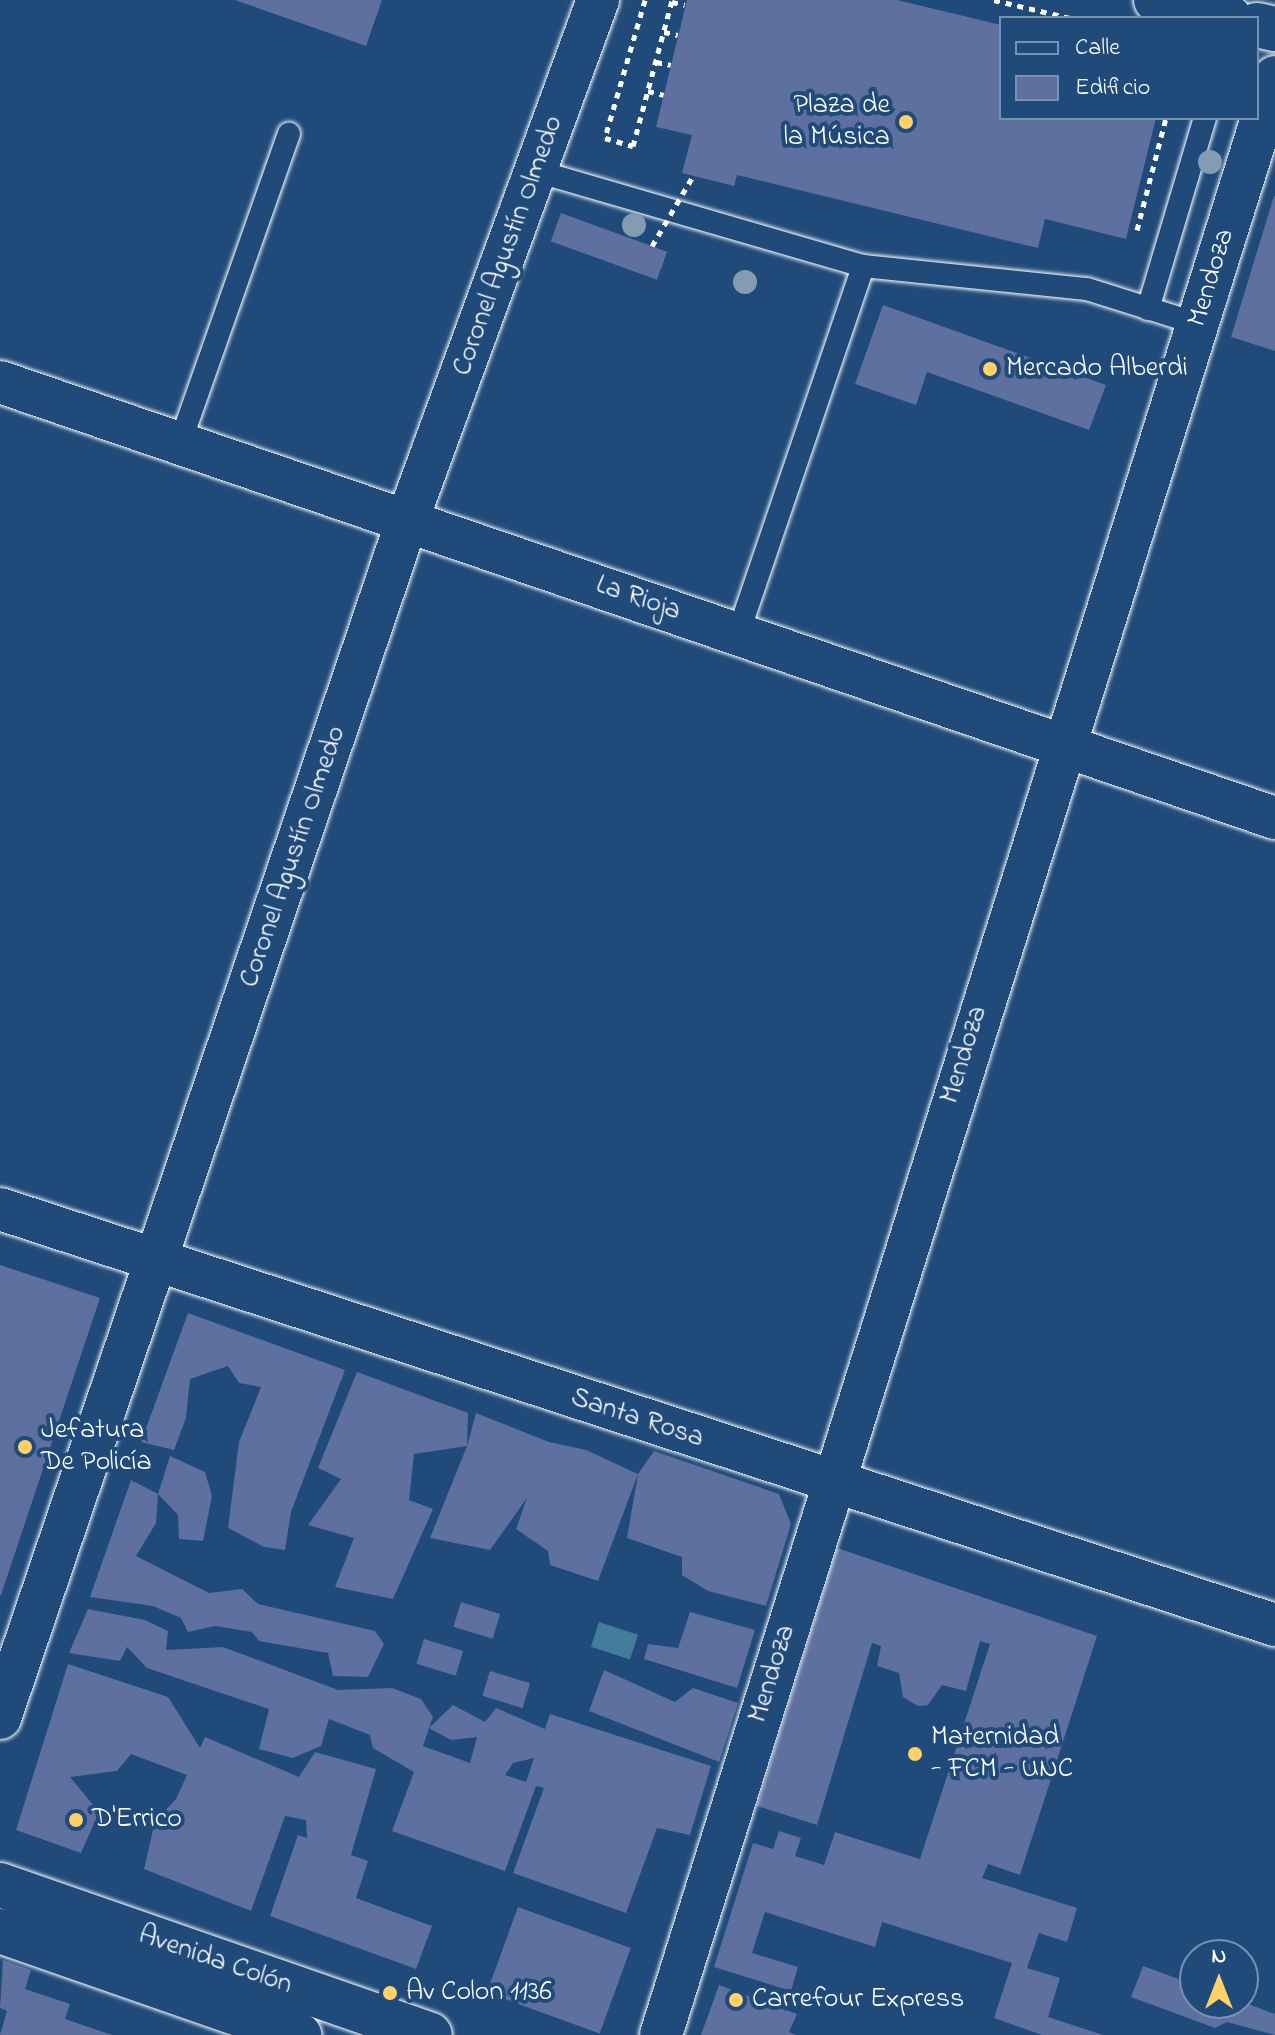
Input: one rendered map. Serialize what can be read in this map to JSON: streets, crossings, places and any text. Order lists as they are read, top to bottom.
{
  "streets": {
    "main road": ["Avenida Colón"],
    "street": [
      "Coronel Agustín Olmedo",
      "Mendoza",
      "La Rioja",
      "Santa Rosa"
    ]
  },
  "crossings": [
    ["Coronel Agustín Olmedo", "La Rioja"],
    ["Coronel Agustín Olmedo", "Santa Rosa"],
    ["Mendoza", "La Rioja"],
    ["Mendoza", "Santa Rosa"]
  ],
  "places": [
    "Plaza de la Música",
    "Mercado Alberdi",
    "Jefatura De Policía",
    "Maternidad - FCM - UNC",
    "D'Errico",
    "Av Colon 1136",
    "Carrefour Express"
  ],
  "legend": ["Calle", "Edificio"],
  "north": "top"
}
